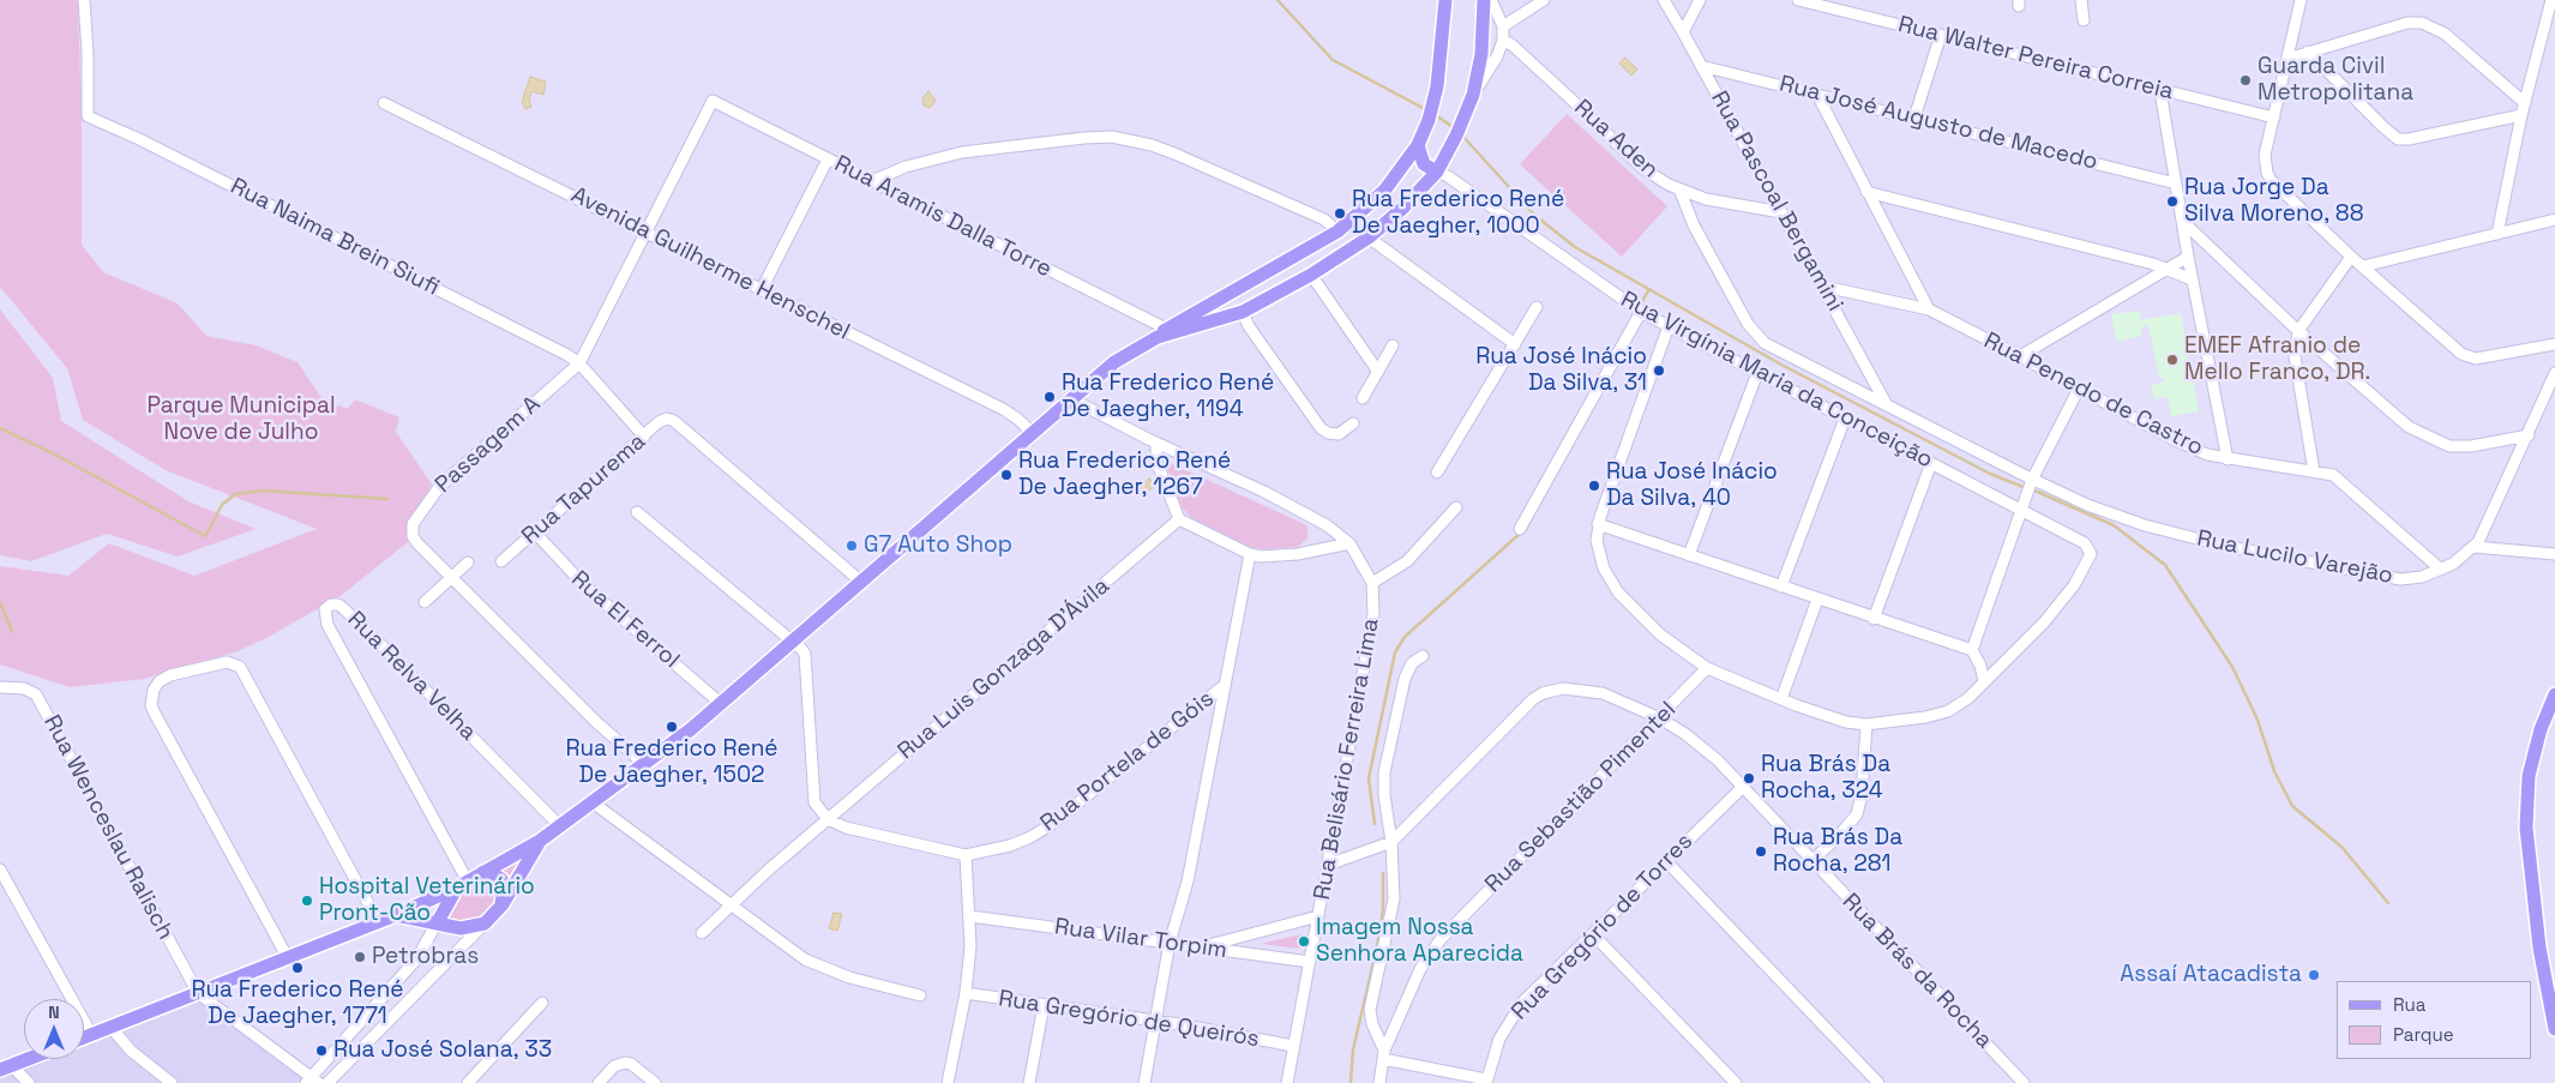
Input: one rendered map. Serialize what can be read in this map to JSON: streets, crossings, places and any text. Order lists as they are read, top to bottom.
{
  "streets": {
    "street": [
      "Rua Walter Pereira Correia",
      "Rua José Augusto de Macedo",
      "Rua Aden",
      "Rua Pascoal Bergamini",
      "Rua Aramis Dalla Torre",
      "Rua Naima Brein Siufi",
      "Avenida Guilherme Henschel",
      "Rua Virgínia Maria da Conceição",
      "Rua Penedo de Castro",
      "Passagem A",
      "Rua Tapurema",
      "Rua Lucilo Varejão",
      "Rua El Ferrol",
      "Rua Luis Gonzaga D'Ávila",
      "Rua Relva Velha",
      "Rua Belisário Ferreira Lima",
      "Rua Portela de Góis",
      "Rua Sebastião Pimentel",
      "Rua Wenceslau Ralisch",
      "Rua Gregório de Torres",
      "Rua Vilar Torpim",
      "Rua Brás da Rocha",
      "Rua Gregório de Queirós"
    ]
  },
  "crossings": [
    ["Rua José Augusto de Macedo", "Rua Pascoal Bergamini"],
    ["Rua Aden", "Rua Pascoal Bergamini"],
    ["Rua Aden", "Rua Virgínia Maria da Conceição"],
    ["Rua Pascoal Bergamini", "Rua Virgínia Maria da Conceição"],
    ["Rua Pascoal Bergamini", "Rua Penedo de Castro"],
    ["Rua Aramis Dalla Torre", "Avenida Guilherme Henschel"],
    ["Rua Naima Brein Siufi", "Passagem A"],
    ["Rua Virgínia Maria da Conceição", "Rua Lucilo Varejão"],
    ["Rua Penedo de Castro", "Rua Lucilo Varejão"],
    ["Rua Tapurema", "Rua El Ferrol"],
    ["Rua Luis Gonzaga D'Ávila", "Rua Portela de Góis"],
    ["Rua Belisário Ferreira Lima", "Rua Vilar Torpim"],
    ["Rua Belisário Ferreira Lima", "Rua Brás da Rocha"],
    ["Rua Belisário Ferreira Lima", "Rua Gregório de Queirós"],
    ["Rua Sebastião Pimentel", "Rua Brás da Rocha"],
    ["Rua Gregório de Torres", "Rua Brás da Rocha"]
  ],
  "parks": ["Parque Municipal Nove de Julho"],
  "places": [
    "Guarda Civil Metropolitana",
    "Rua Jorge Da Silva Moreno, 88",
    "Rua Frederico René De Jaegher, 1000",
    "EMEF Afranio de Mello Franco, DR.",
    "Rua José Inácio Da Silva, 31",
    "Rua Frederico René De Jaegher, 1194",
    "Rua Frederico René De Jaegher, 1267",
    "Rua José Inácio Da Silva, 40",
    "G7 Auto Shop",
    "Rua Frederico René De Jaegher, 1502",
    "Rua Brás Da Rocha, 324",
    "Rua Brás Da Rocha, 281",
    "Hospital Veterinário Pront-Cão",
    "Imagem Nossa Senhora Aparecida",
    "Petrobras",
    "Rua Frederico René De Jaegher, 1771",
    "Assaí Atacadista",
    "Rua José Solana, 33"
  ],
  "legend": ["Rua", "Parque"],
  "north": "top"
}
